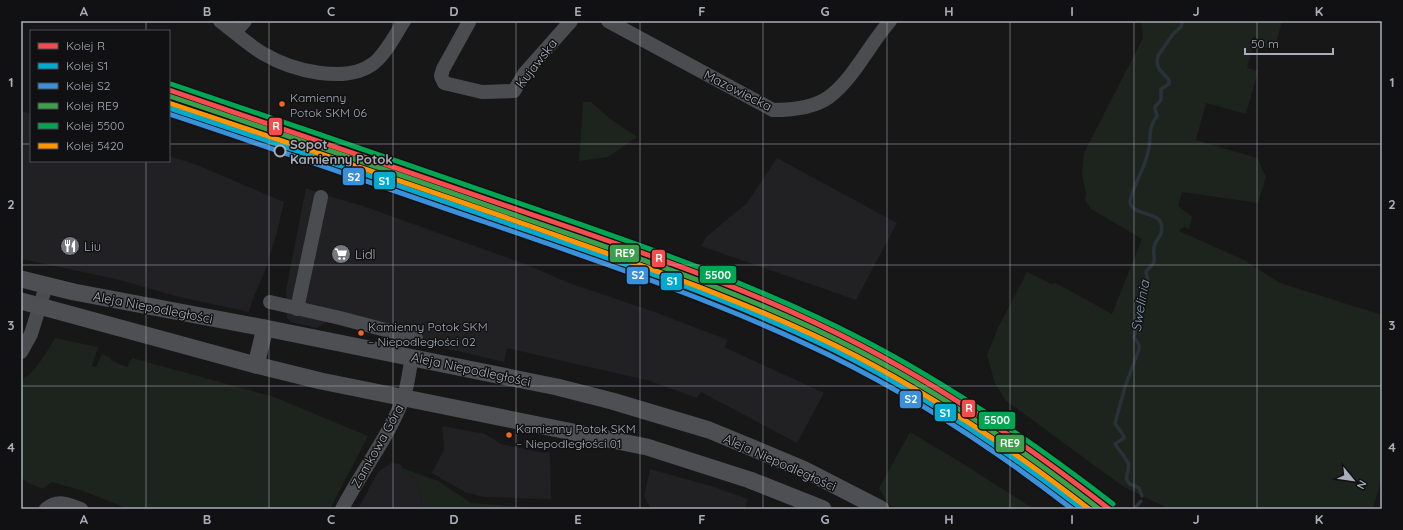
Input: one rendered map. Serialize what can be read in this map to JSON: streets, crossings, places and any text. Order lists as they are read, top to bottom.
{
  "streets": {
    "main road": ["Aleja Niepodległości"],
    "street": ["Kujawska", "Mazowiecka", "Zamkowa Góra"]
  },
  "crossings": [
    ["Aleja Niepodległości", "Zamkowa Góra"]
  ],
  "water": ["Swelinia"],
  "places": {
    "other": [
      "Kamienny Potok SKM 06",
      "Sopot Kamienny Potok",
      "Kamienny Potok SKM – Niepodległości 02",
      "Kamienny Potok SKM – Niepodległości 01"
    ],
    "restaurant": ["Liu"],
    "supermarket": ["Lidl"]
  },
  "lines": [
    "rail line 5500",
    "rail line R",
    "rail line RE9",
    "rail line 5420",
    "rail line S1",
    "rail line S2"
  ],
  "legend": [
    "Kolej R",
    "Kolej S1",
    "Kolej S2",
    "Kolej RE9",
    "Kolej 5500",
    "Kolej 5420"
  ],
  "scale_bar": "50 m",
  "north": "bottom right",
  "grid": {
    "columns": [
      "A",
      "B",
      "C",
      "D",
      "E",
      "F",
      "G",
      "H",
      "I",
      "J",
      "K"
    ],
    "rows": [
      "1",
      "2",
      "3",
      "4"
    ]
  }
}
